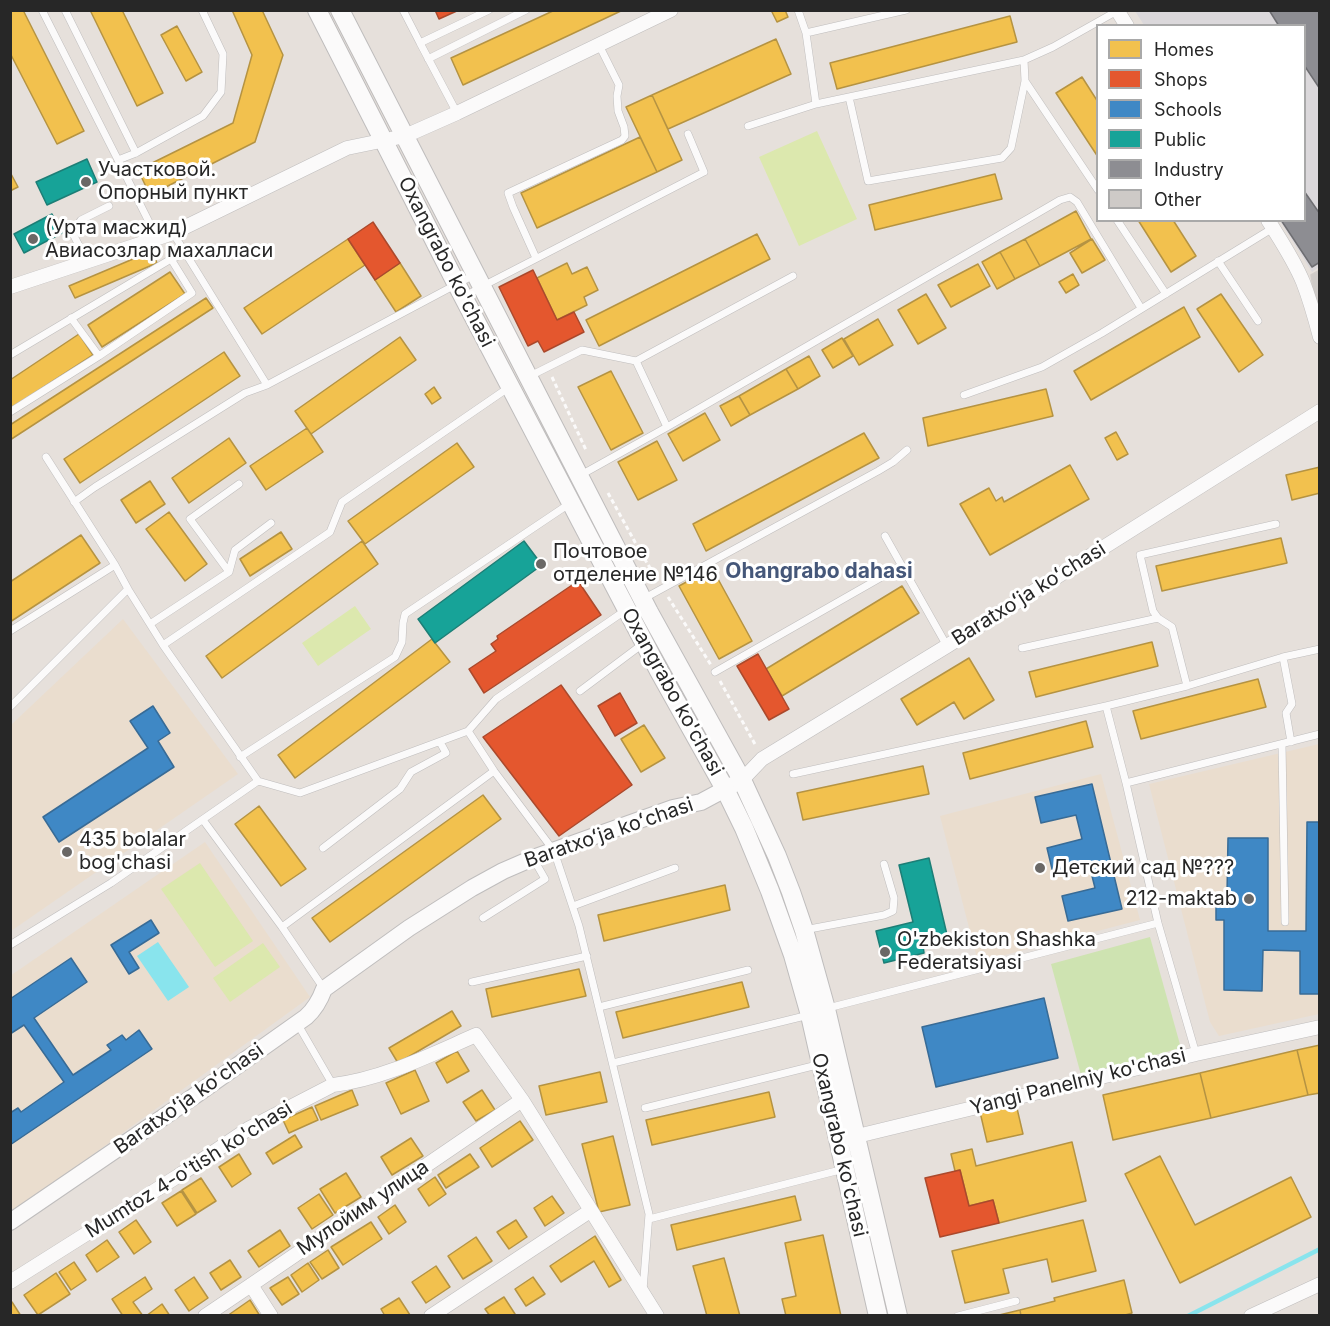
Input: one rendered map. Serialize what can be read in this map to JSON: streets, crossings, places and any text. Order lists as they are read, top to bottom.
{
  "streets": {
    "main road": ["Oxangrabo ko'chasi"],
    "street": [
      "Baratxoʻja koʻchasi",
      "Yangi Panelniy ko'chasi",
      "Mumtoz 4-o'tish ko'chasi",
      "Мулойим улица"
    ]
  },
  "crossings": [
    ["Oxangrabo ko'chasi", "Baratxoʻja koʻchasi"],
    ["Oxangrabo ko'chasi", "Yangi Panelniy ko'chasi"],
    ["Mumtoz 4-o'tish ko'chasi", "Мулойим улица"]
  ],
  "districts": ["Ohangrabo dahasi"],
  "places": [
    "Участковой. Опорный пункт",
    "(Урта масжид) Авиасозлар махалласи",
    "Почтовое отделение №146",
    "435 bolalar bog'chasi",
    "Детский сад №???",
    "212-maktab",
    "O'zbekiston Shashka Federatsiyasi"
  ],
  "legend": [
    "Homes",
    "Shops",
    "Schools",
    "Public",
    "Industry",
    "Other"
  ]
}
